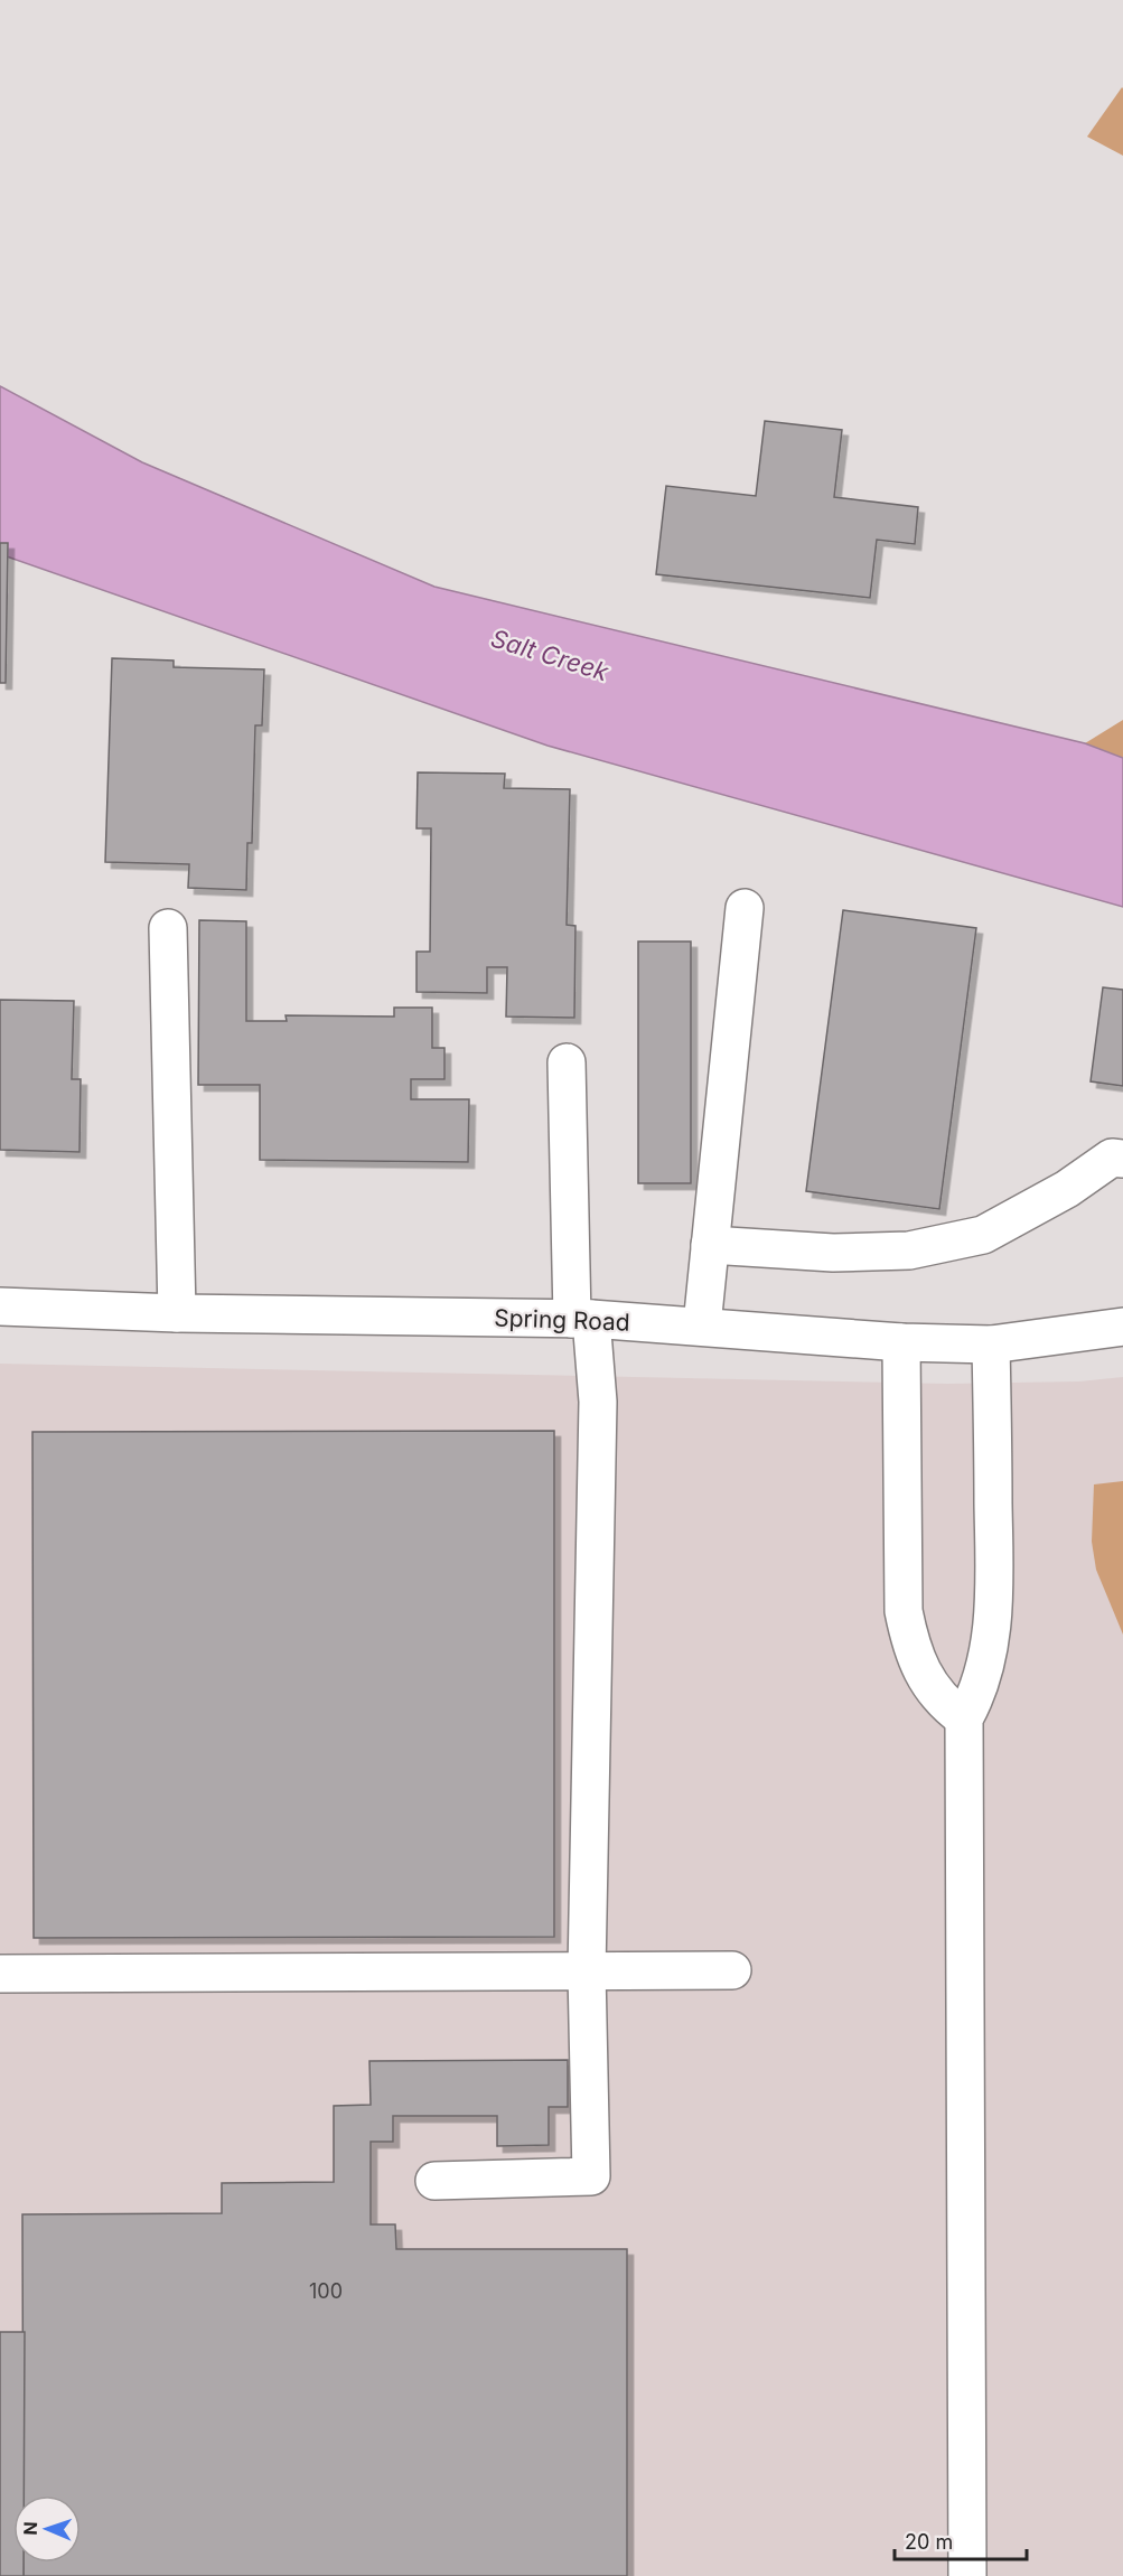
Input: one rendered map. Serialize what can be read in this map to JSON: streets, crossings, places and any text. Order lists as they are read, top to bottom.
{
  "streets": {
    "street": ["Spring Road"]
  },
  "water": ["Salt Creek"],
  "house_numbers": ["100"],
  "scale_bar": "20 m",
  "north": "left"
}
